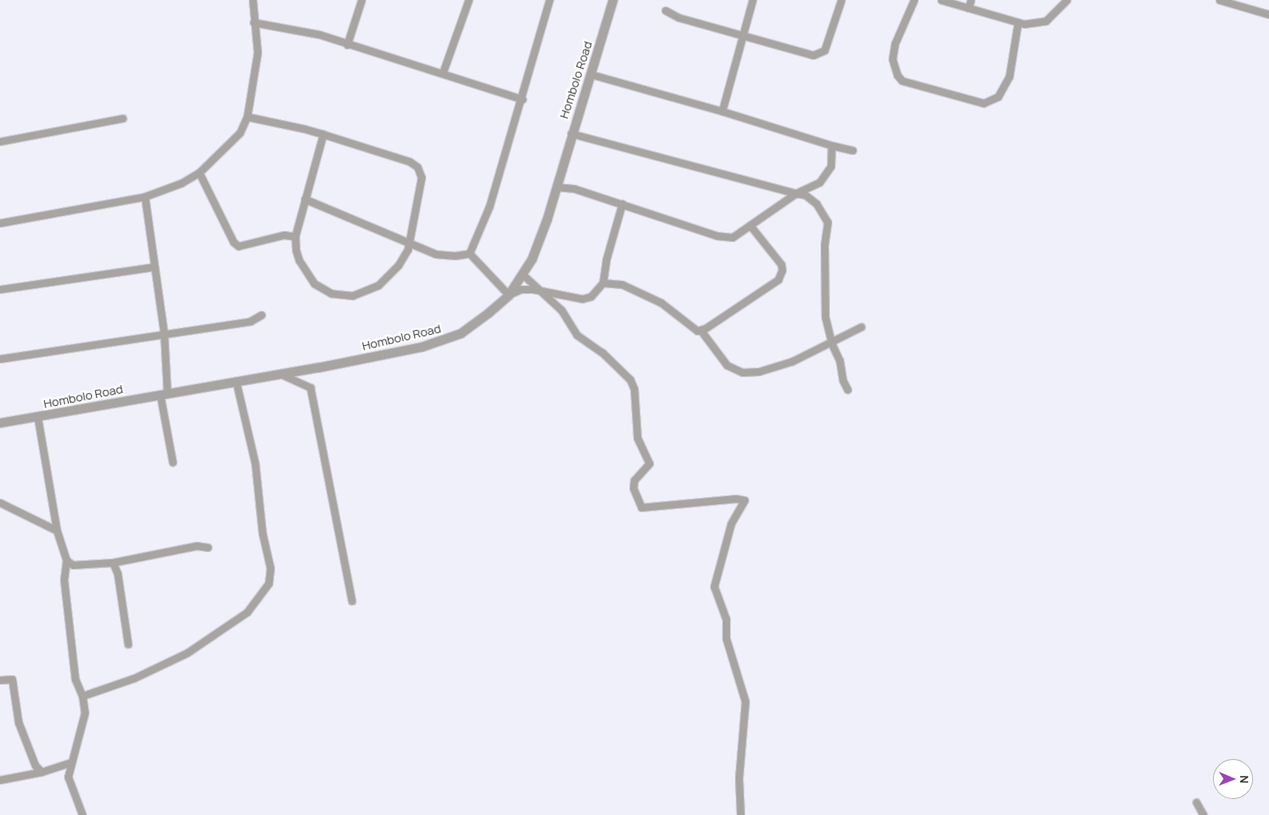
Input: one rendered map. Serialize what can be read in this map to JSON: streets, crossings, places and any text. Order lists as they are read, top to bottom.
{
  "streets": {
    "street": ["Hombolo Road"]
  },
  "north": "right"
}
